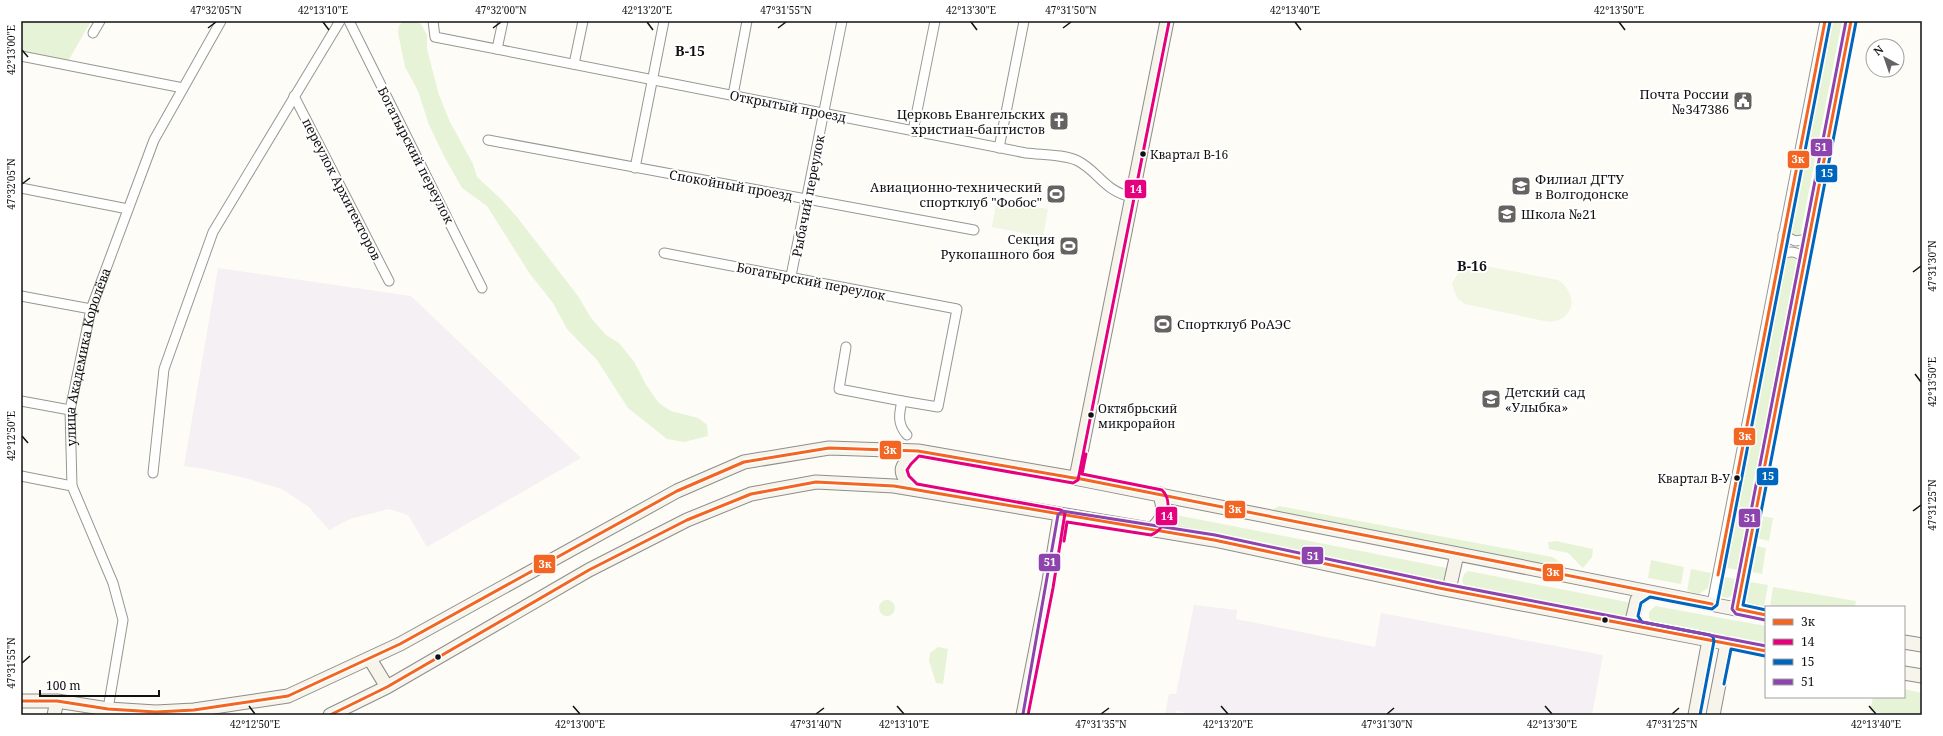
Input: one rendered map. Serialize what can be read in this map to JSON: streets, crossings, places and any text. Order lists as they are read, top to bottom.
{
  "streets": {
    "street": [
      "Открытый проезд",
      "Богатырский переулок",
      "Спокойный проезд",
      "переулок Архитекторов",
      "Рыбачий переулок",
      "улица Академика Королёва"
    ]
  },
  "crossings": [
    ["Открытый проезд", "Рыбачий переулок"],
    ["Богатырский переулок", "Рыбачий переулок"],
    ["Спокойный проезд", "Рыбачий переулок"]
  ],
  "districts": ["В-15", "В-16"],
  "places": {
    "public building": ["Почта России №347386"],
    "church": ["Церковь Евангельских христиан-баптистов"],
    "other": ["Квартал В-16", "Октябрьский микрорайон", "Квартал В-У"],
    "school or university": ["Филиал ДГТУ в Волгодонске", "Школа №21", "Детский сад «Улыбка»"],
    "sports": ["Авиационно-технический спортклуб \"Фобос\"", "Секция Рукопашного боя", "Спортклуб РоАЭС"]
  },
  "lines": [
    "transit line 3к",
    "transit line 51",
    "transit line 14",
    "transit line 15"
  ],
  "legend": [
    "3к",
    "14",
    "15",
    "51"
  ],
  "scale_bar": "100 m",
  "north": "top left",
  "coordinates": [
    "47°32'05\"N",
    "42°13'10\"E",
    "47°32'00\"N",
    "42°13'20\"E",
    "47°31'55\"N",
    "42°13'30\"E",
    "47°31'50\"N",
    "42°13'40\"E",
    "42°13'50\"E",
    "42°13'00\"E",
    "47°31'30\"N",
    "42°12'50\"E",
    "47°31'25\"N",
    "47°31'40\"N",
    "47°31'35\"N"
  ]
}
